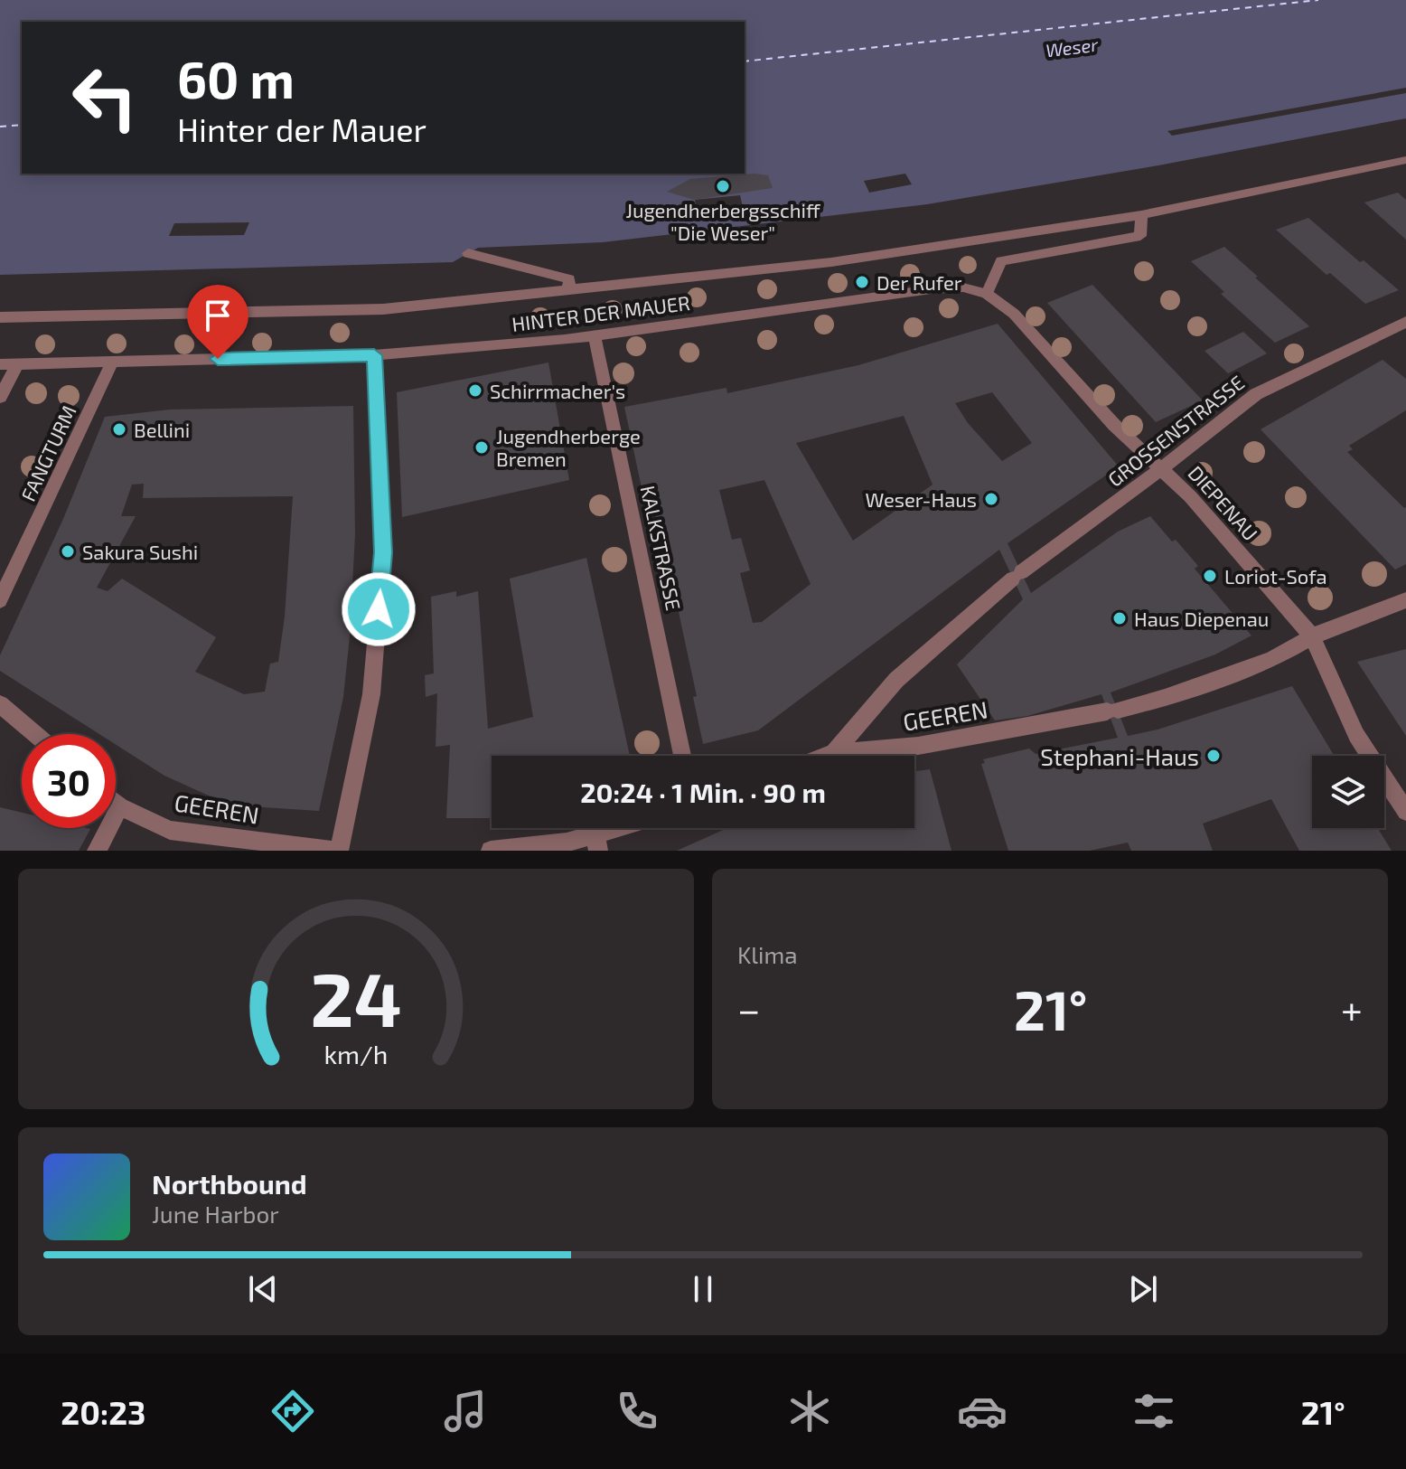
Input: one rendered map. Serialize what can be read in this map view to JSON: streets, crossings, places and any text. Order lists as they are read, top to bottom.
{
  "streets": {
    "street": [
      "HINTER DER MAUER",
      "GROSSENSTRASSE",
      "FANGTURM",
      "DIEPENAU",
      "KALKSTRASSE",
      "GEEREN"
    ]
  },
  "crossings": [
    ["HINTER DER MAUER", "FANGTURM"],
    ["HINTER DER MAUER", "DIEPENAU"],
    ["HINTER DER MAUER", "KALKSTRASSE"],
    ["GROSSENSTRASSE", "DIEPENAU"],
    ["GROSSENSTRASSE", "GEEREN"],
    ["DIEPENAU", "GEEREN"]
  ],
  "water": ["Weser"],
  "places": [
    "Jugendherbergsschiff \"Die Weser\"",
    "Der Rufer",
    "Schirrmacher's",
    "Bellini",
    "Jugendherberge Bremen",
    "Weser-Haus",
    "Sakura Sushi",
    "Loriot-Sofa",
    "Haus Diepenau",
    "Stephani-Haus"
  ],
  "page": {
    "turn": ["60 m", "Hinter der Mauer"],
    "limit": "30",
    "trip": "20:24 · 1 Min. · 90 m",
    "tile": "Klima",
    "heat": ["−", "21°", "+"],
    "song": ["Northbound", "June Harbor"],
    "tabs": ["20:23", "21°"],
    "gauge": ["24", "km/h"]
  }
}
